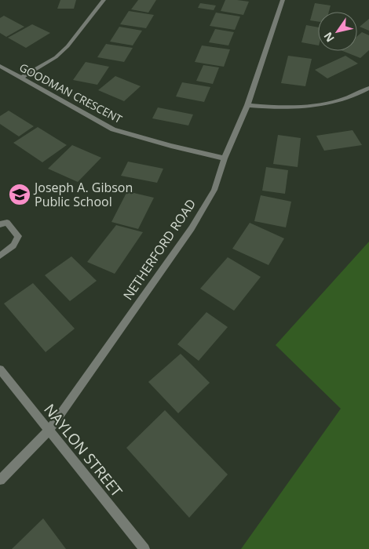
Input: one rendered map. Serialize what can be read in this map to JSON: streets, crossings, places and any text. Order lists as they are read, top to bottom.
{
  "streets": {
    "street": ["GOODMAN CRESCENT", "NETHERFORD ROAD", "NAYLON STREET"]
  },
  "crossings": [
    ["GOODMAN CRESCENT", "NETHERFORD ROAD"],
    ["NETHERFORD ROAD", "NAYLON STREET"]
  ],
  "places": {
    "school or university": ["Joseph A. Gibson Public School"]
  },
  "north": "bottom left"
}
